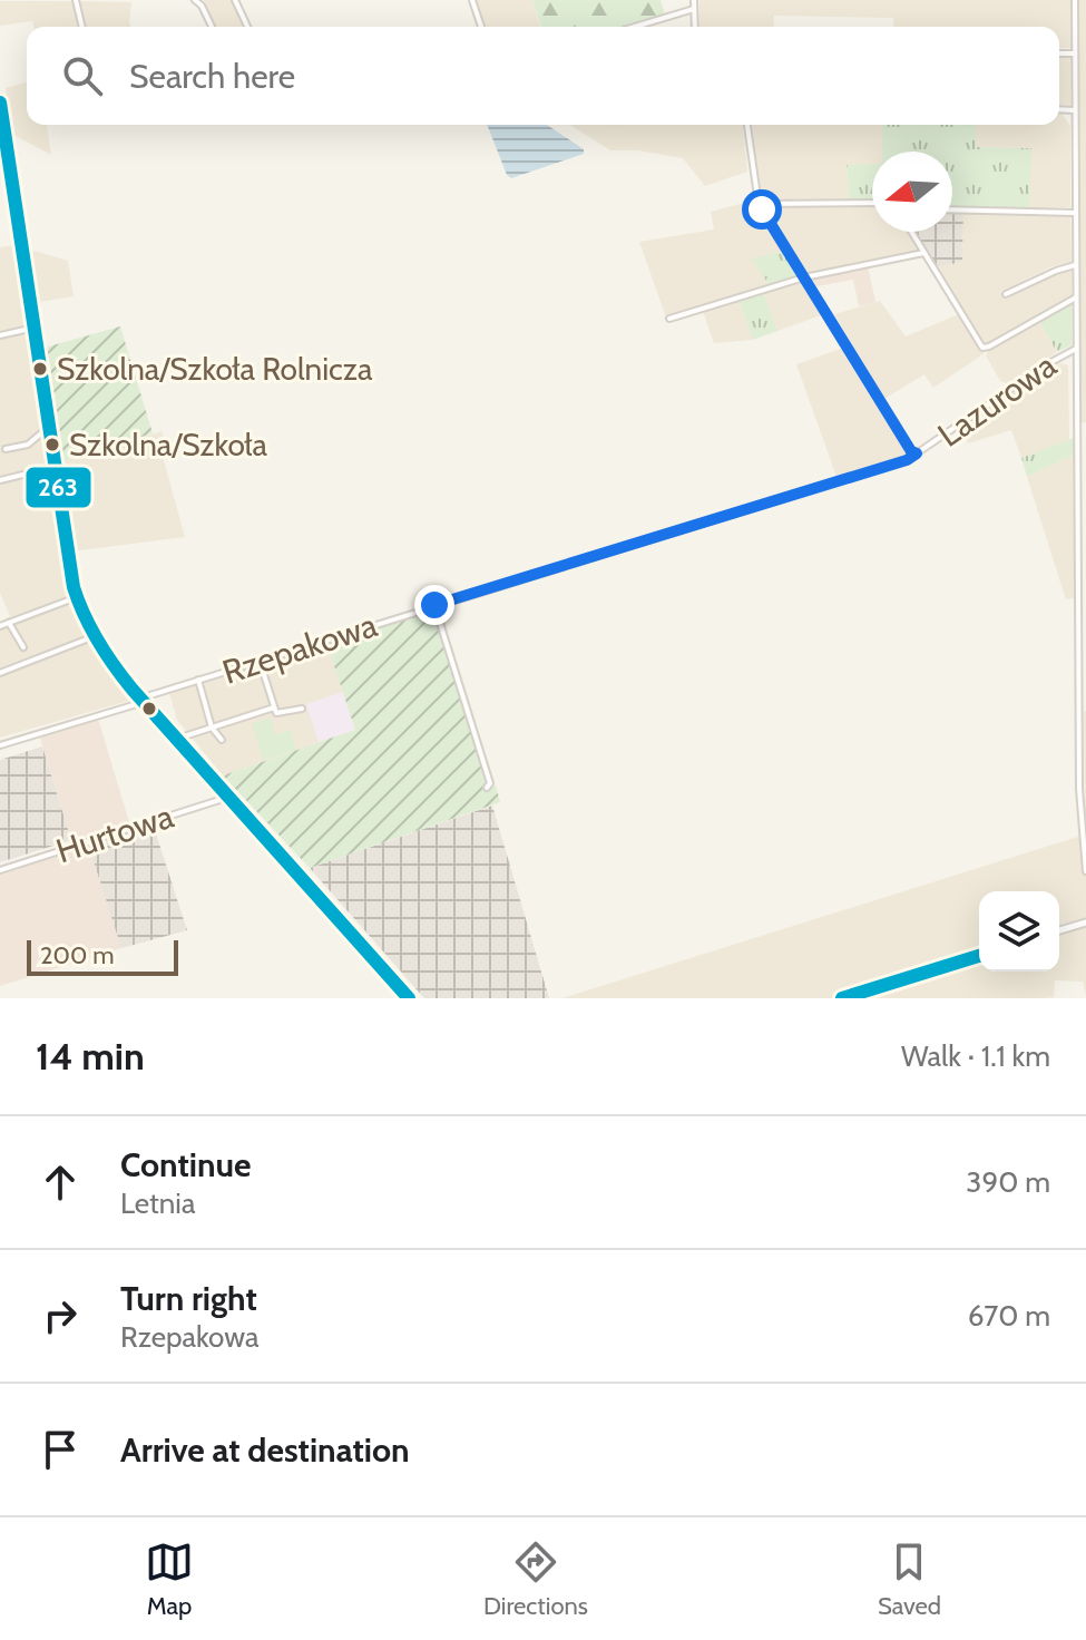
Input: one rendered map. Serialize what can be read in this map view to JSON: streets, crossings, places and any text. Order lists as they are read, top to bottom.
{
  "streets": {
    "street": ["Lazurowa", "Rzepakowa", "Hurtowa"]
  },
  "crossings": [
    ["Lazurowa", "Rzepakowa"]
  ],
  "places": ["Szkolna/Szkoła Rolnicza", "Szkolna/Szkoła"],
  "lines": ["transit line 263"],
  "scale_bar": "200 m",
  "north": "left",
  "page": {
    "search": "Search here",
    "scale": "200 m",
    "heading": ["14 min", "Walk · 1.1 km"],
    "list": [
      ["Continue", "Letnia", "390 m"],
      ["Turn right", "Rzepakowa", "670 m"],
      "Arrive at destination"
    ],
    "nav": ["Map", "Directions", "Saved"]
  }
}
